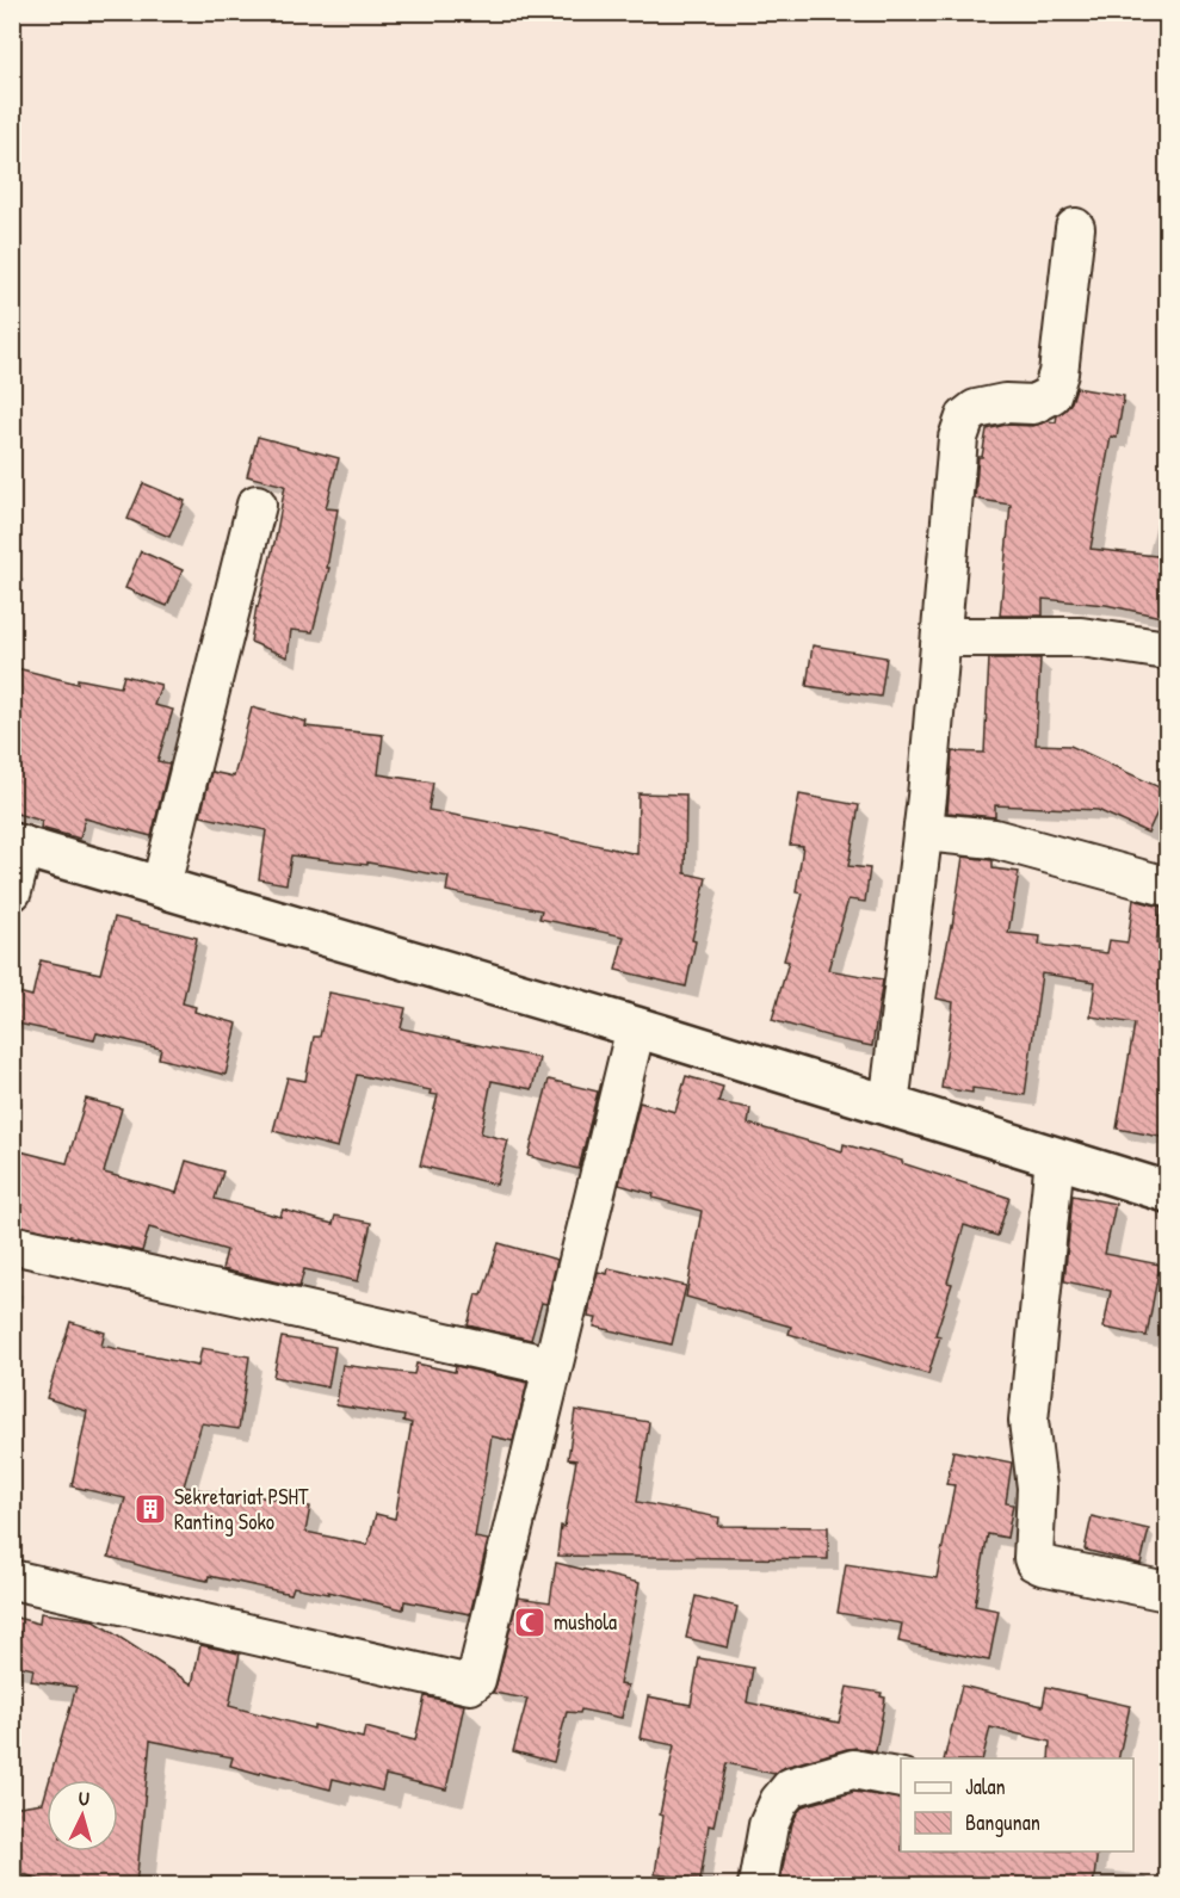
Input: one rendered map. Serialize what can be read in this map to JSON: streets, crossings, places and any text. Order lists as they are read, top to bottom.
{
  "places": {
    "building": ["Sekretariat PSHT Ranting Soko"],
    "mosque": ["mushola"]
  },
  "legend": ["Jalan", "Bangunan"],
  "north": "top"
}
